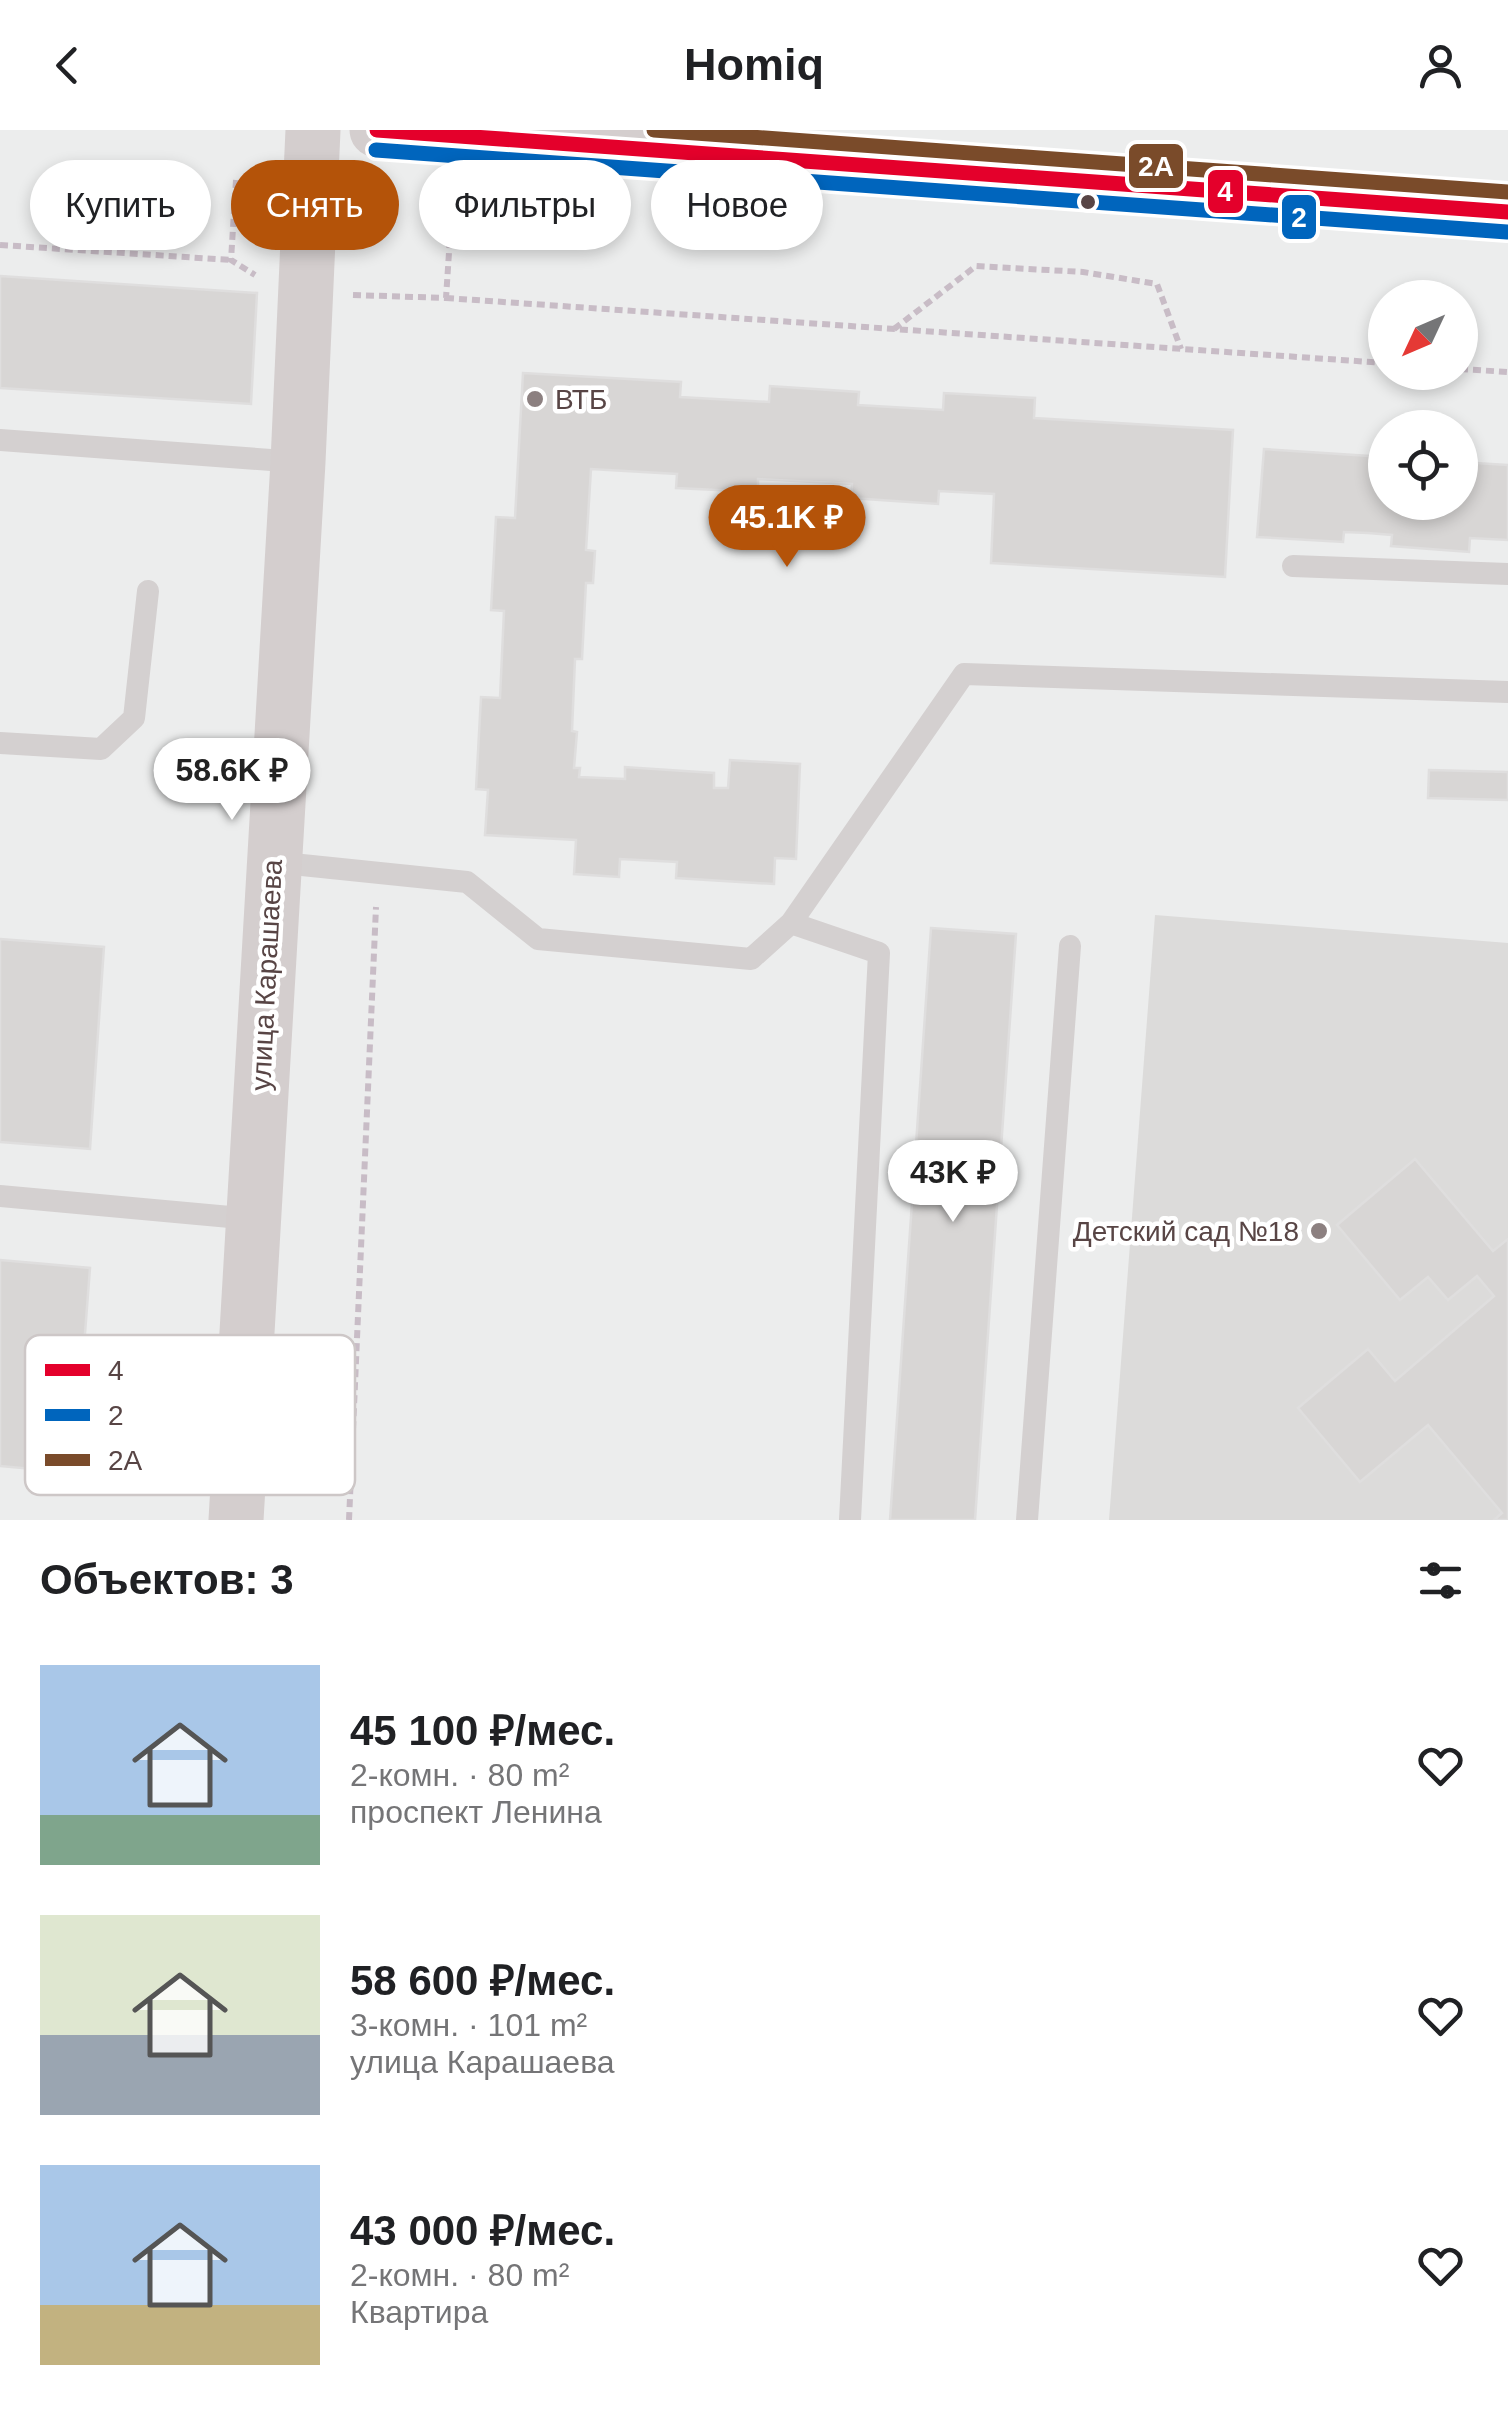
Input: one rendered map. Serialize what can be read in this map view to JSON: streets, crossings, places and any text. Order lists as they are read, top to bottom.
{
  "streets": {
    "street": ["улица Карашаева"]
  },
  "places": ["ВТБ", "Детский сад №18"],
  "lines": ["transit line 4", "transit line 2А", "transit line 2"],
  "legend": ["4", "2", "2А"],
  "north": "bottom left",
  "page": {
    "header": "Homiq",
    "chip": [
      "Купить",
      "Снять",
      "Фильтры",
      "Новое"
    ],
    "price": ["45.1K ₽", "58.6K ₽", "43K ₽"],
    "heading": "Объектов: 3",
    "list": [
      {
        "name": "45 100 ₽/мес.",
        "note": "2-комн. · 80 m² · проспект Ленина"
      },
      {
        "name": "58 600 ₽/мес.",
        "note": "3-комн. · 101 m² · улица Карашаева"
      },
      {
        "name": "43 000 ₽/мес.",
        "note": "2-комн. · 80 m² · Квартира"
      }
    ]
  }
}
